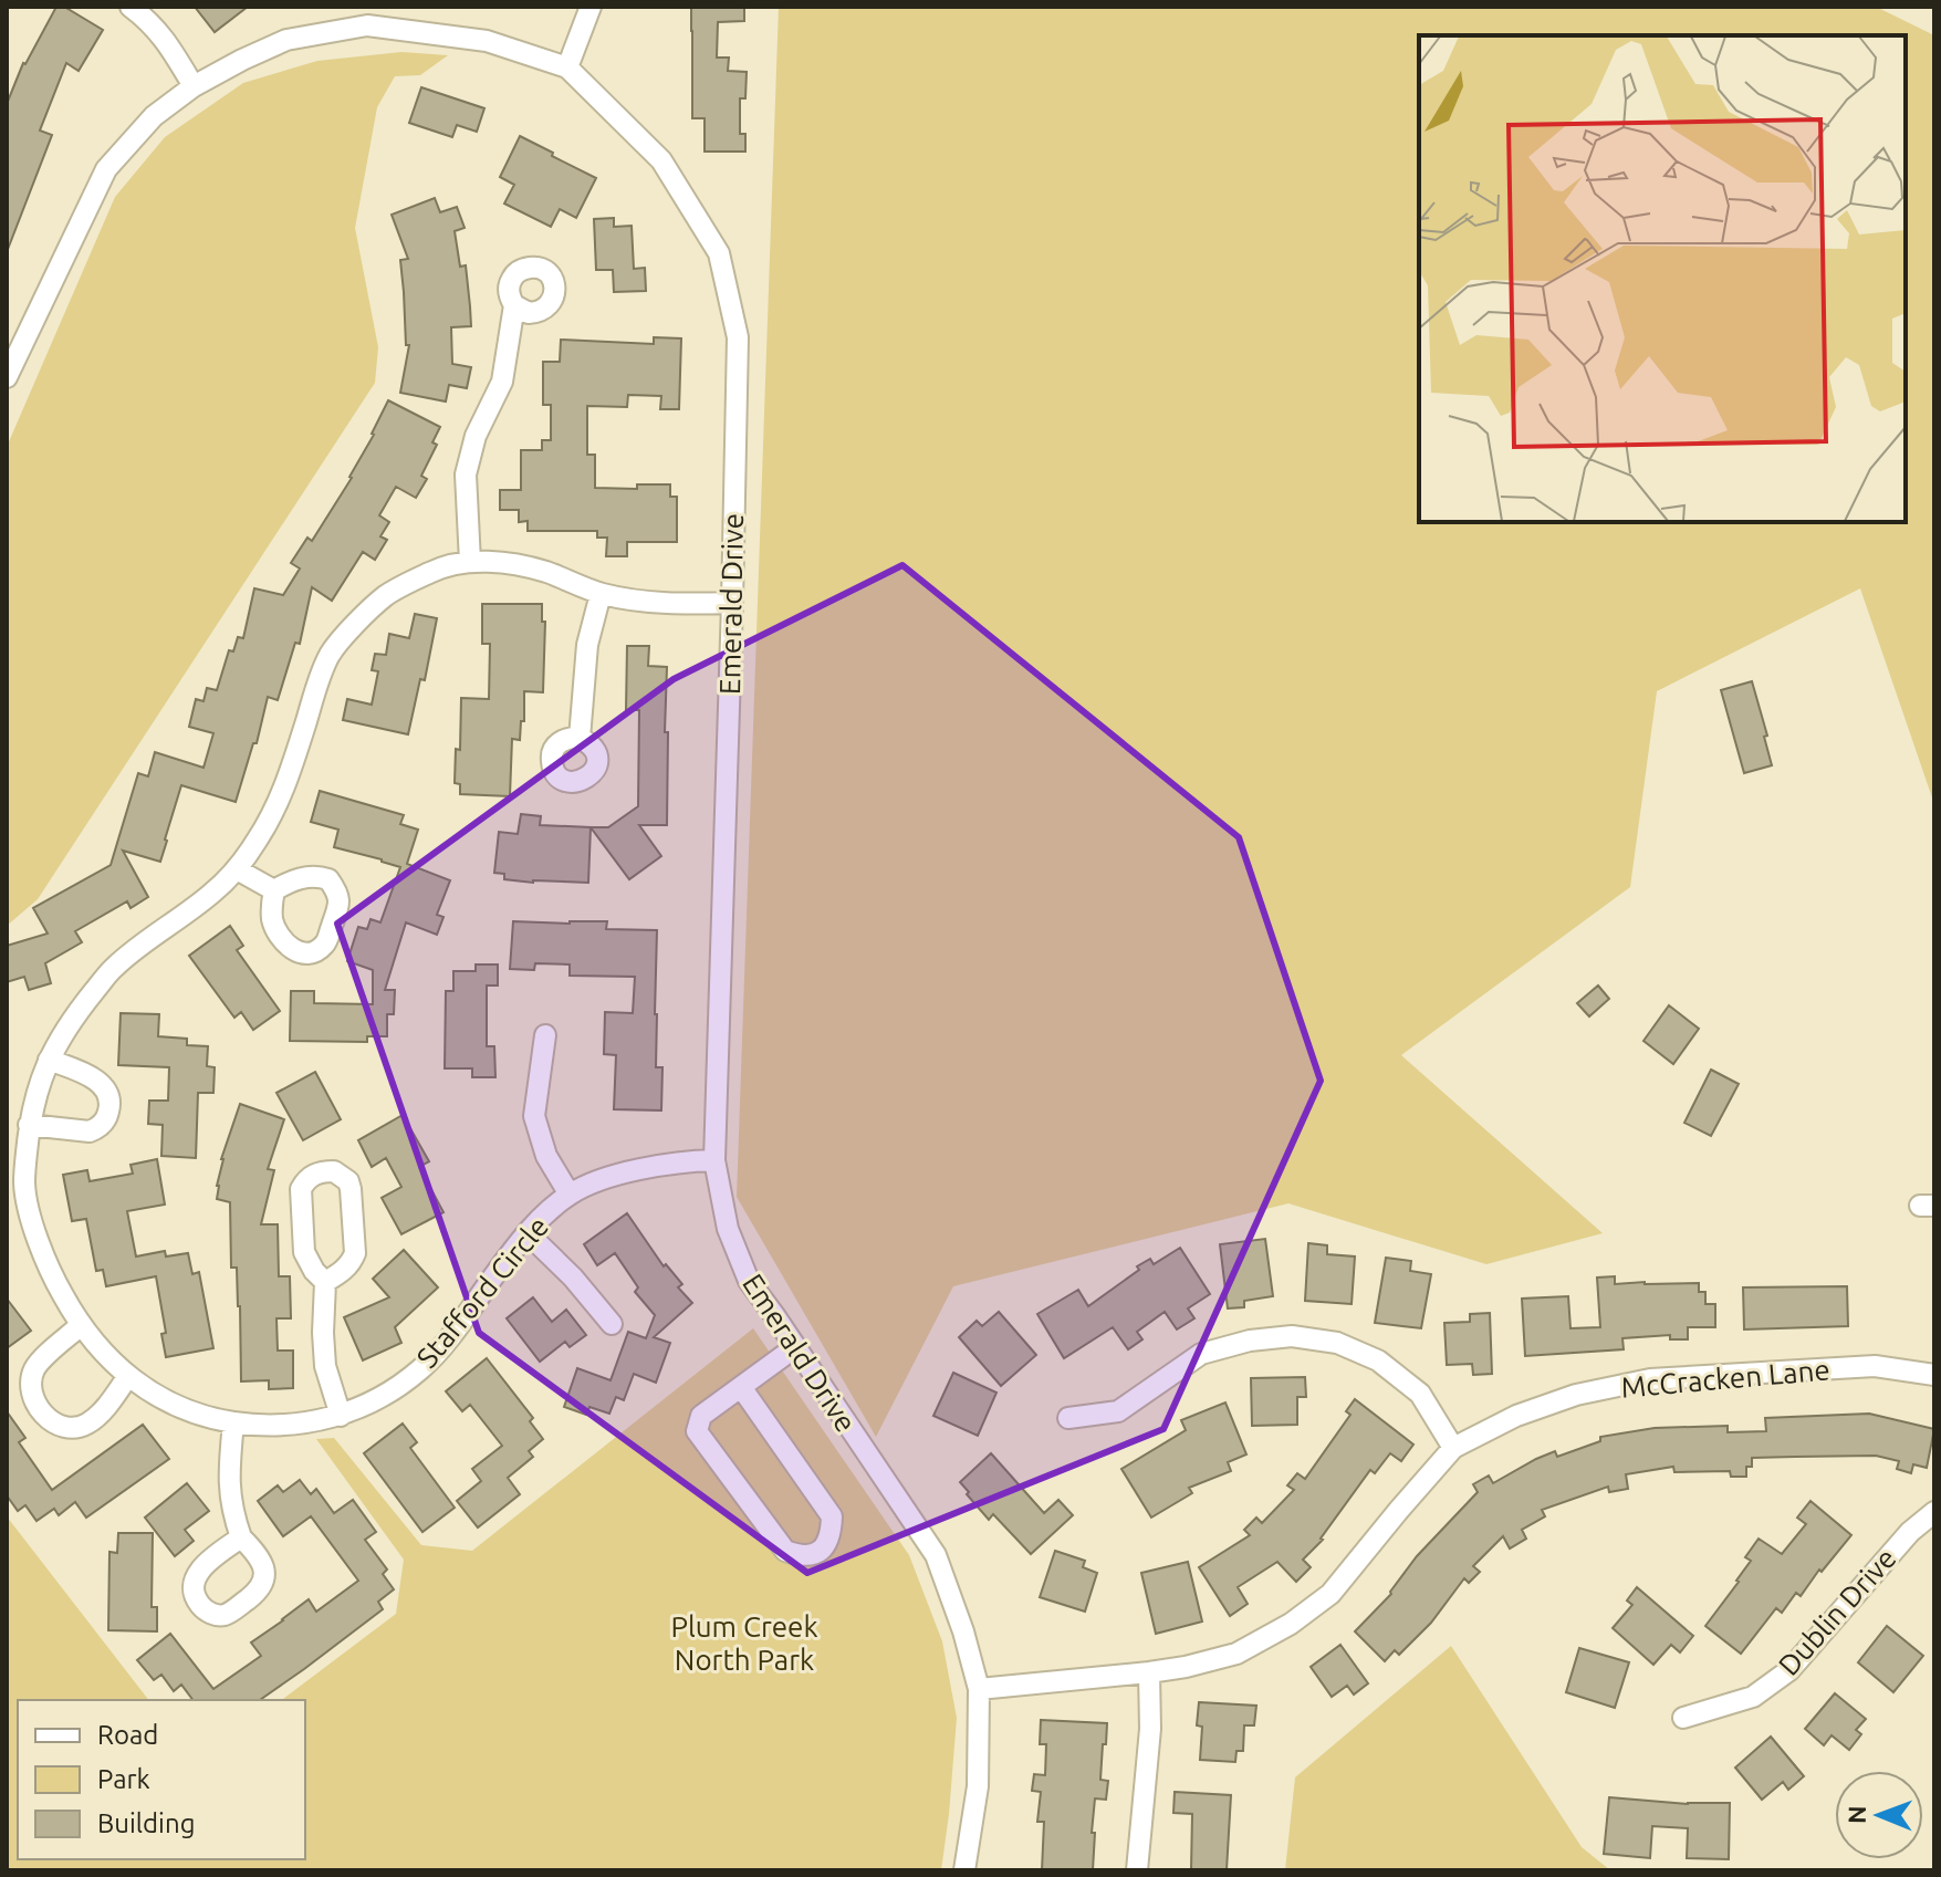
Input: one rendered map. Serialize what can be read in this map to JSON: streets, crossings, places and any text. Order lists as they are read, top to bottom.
{
  "streets": {
    "street": [
      "Emerald Drive",
      "Stafford Circle",
      "McCracken Lane",
      "Dublin Drive"
    ]
  },
  "crossings": [
    ["Emerald Drive", "Stafford Circle"],
    ["Emerald Drive", "McCracken Lane"]
  ],
  "parks": ["Plum Creek North Park"],
  "legend": ["Road", "Park", "Building"],
  "north": "left"
}
